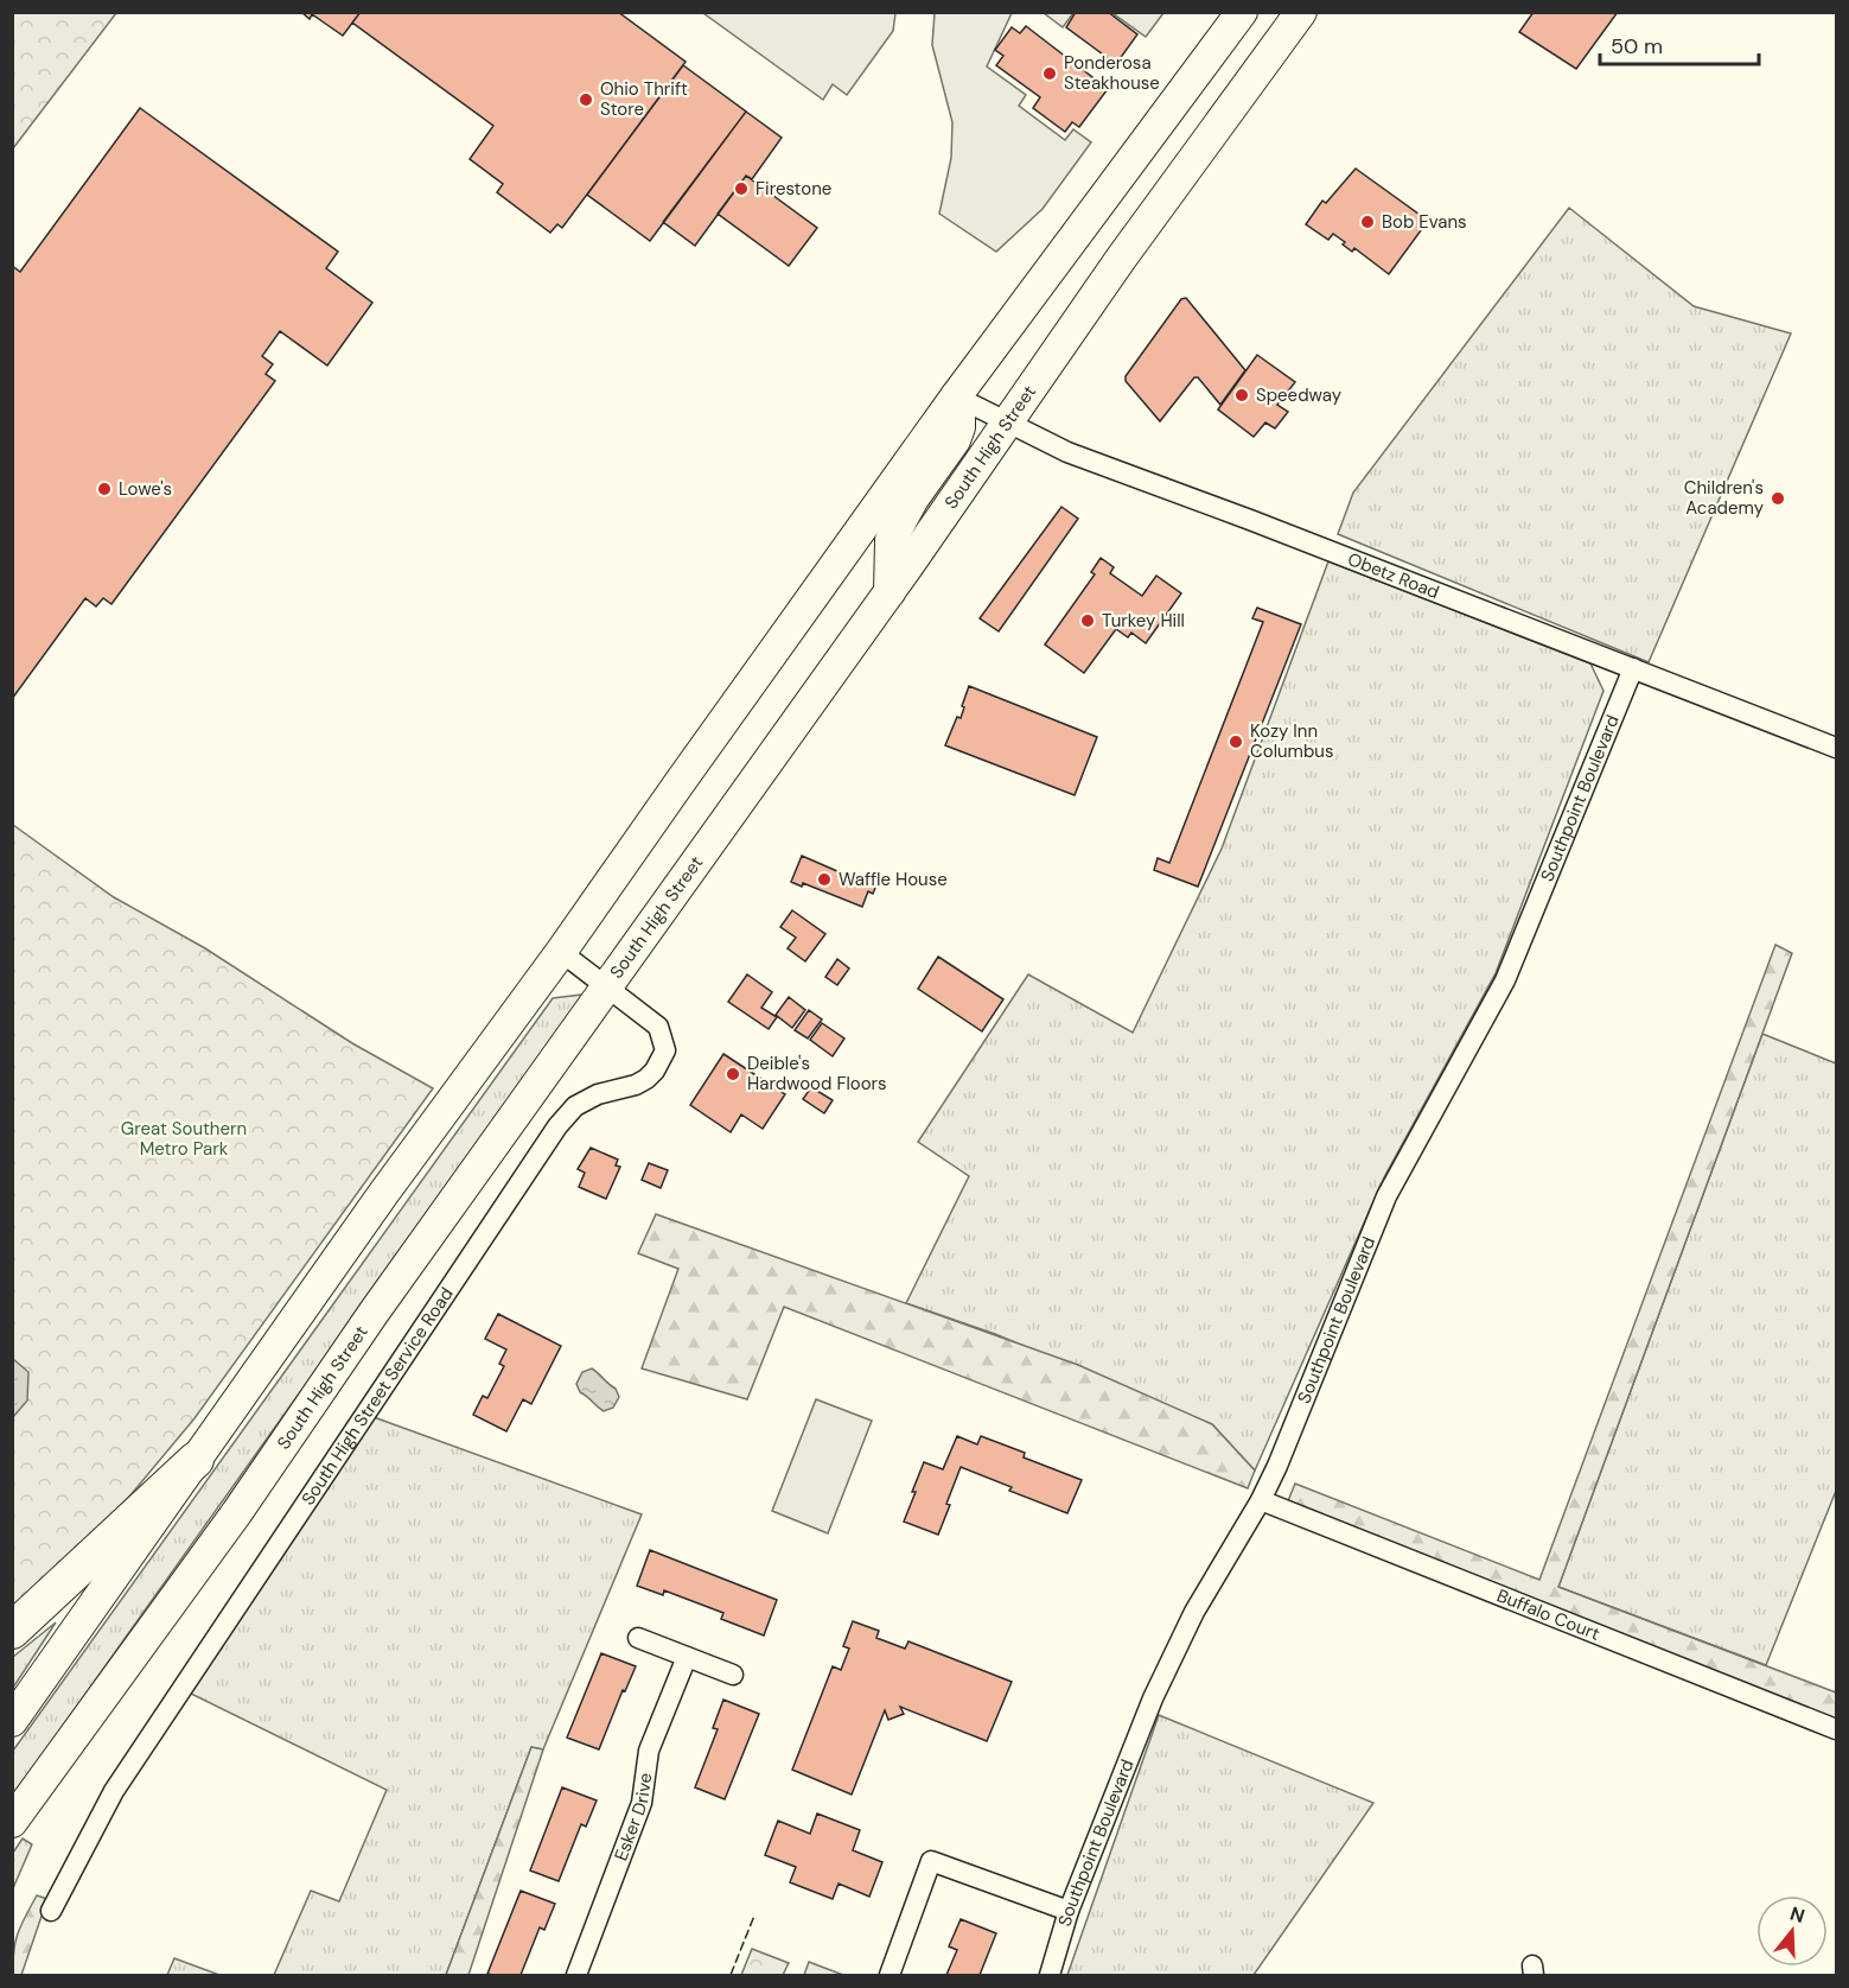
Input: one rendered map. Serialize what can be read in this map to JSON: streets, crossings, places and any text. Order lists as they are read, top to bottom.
{
  "streets": {
    "main road": ["South High Street"],
    "street": [
      "Obetz Road",
      "Southpoint Boulevard",
      "South High Street Service Road",
      "Buffalo Court",
      "Esker Drive"
    ]
  },
  "crossings": [
    ["South High Street", "Obetz Road"],
    ["South High Street", "South High Street Service Road"],
    ["Obetz Road", "Southpoint Boulevard"],
    ["Southpoint Boulevard", "Buffalo Court"]
  ],
  "parks": ["Great Southern Metro Park"],
  "places": [
    "Ponderosa Steakhouse",
    "Ohio Thrift Store",
    "Firestone",
    "Bob Evans",
    "Speedway",
    "Lowe's",
    "Children's Academy",
    "Turkey Hill",
    "Kozy Inn Columbus",
    "Waffle House",
    "Deible's Hardwood Floors"
  ],
  "scale_bar": "50 m",
  "north": "top"
}
